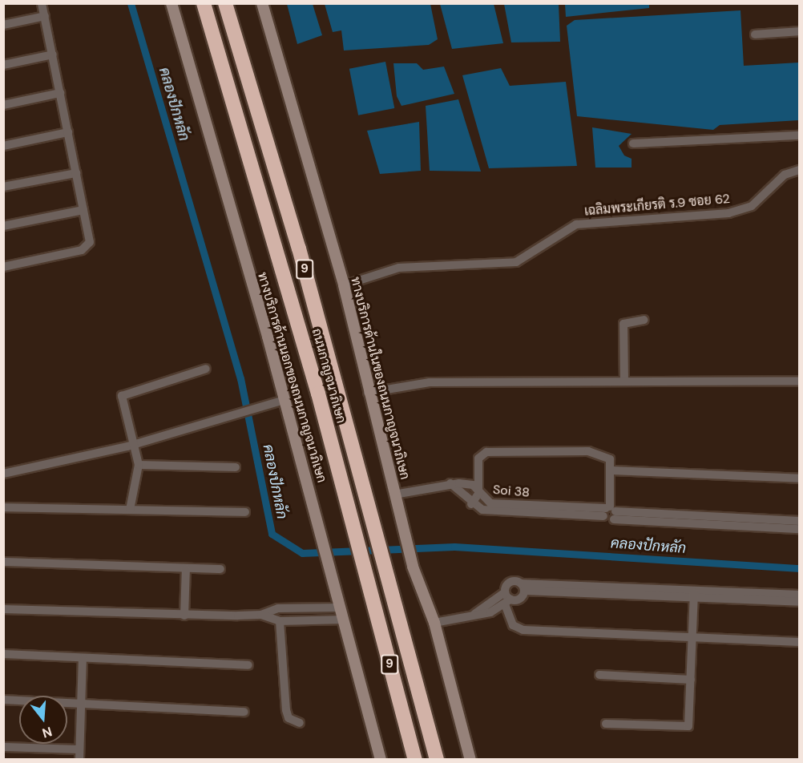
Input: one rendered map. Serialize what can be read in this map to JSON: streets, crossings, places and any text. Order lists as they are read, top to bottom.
{
  "streets": {
    "highway": ["9", "ถนนกาญจนาภิเษก"],
    "main road": ["ทางบริการด้านนอกของถนนกาญจนาภิเษก", "ทางบริการด้านในของถนนกาญจนาภิเษก"],
    "street": ["เฉลิมพระเกียรติ ร.9 ซอย 62", "Soi 38"]
  },
  "crossings": [
    ["เฉลิมพระเกียรติ ร.9 ซอย 62", "ทางบริการด้านในของถนนกาญจนาภิเษก"],
    ["ทางบริการด้านในของถนนกาญจนาภิเษก", "Soi 38"]
  ],
  "water": ["คลองปักหลัก"],
  "north": "bottom"
}
